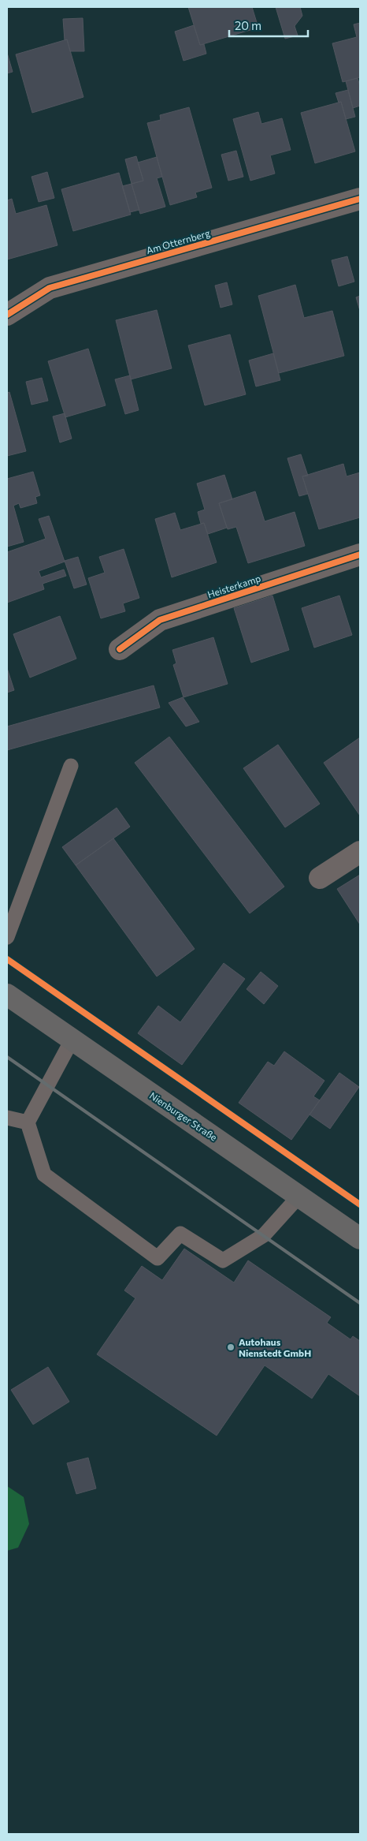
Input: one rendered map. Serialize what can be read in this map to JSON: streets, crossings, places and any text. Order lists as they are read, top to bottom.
{
  "streets": {
    "main road": ["Nienburger Straße"],
    "street": ["Am Otternberg", "Heisterkamp"]
  },
  "places": ["Autohaus Nienstedt GmbH"],
  "scale_bar": "20 m"
}
